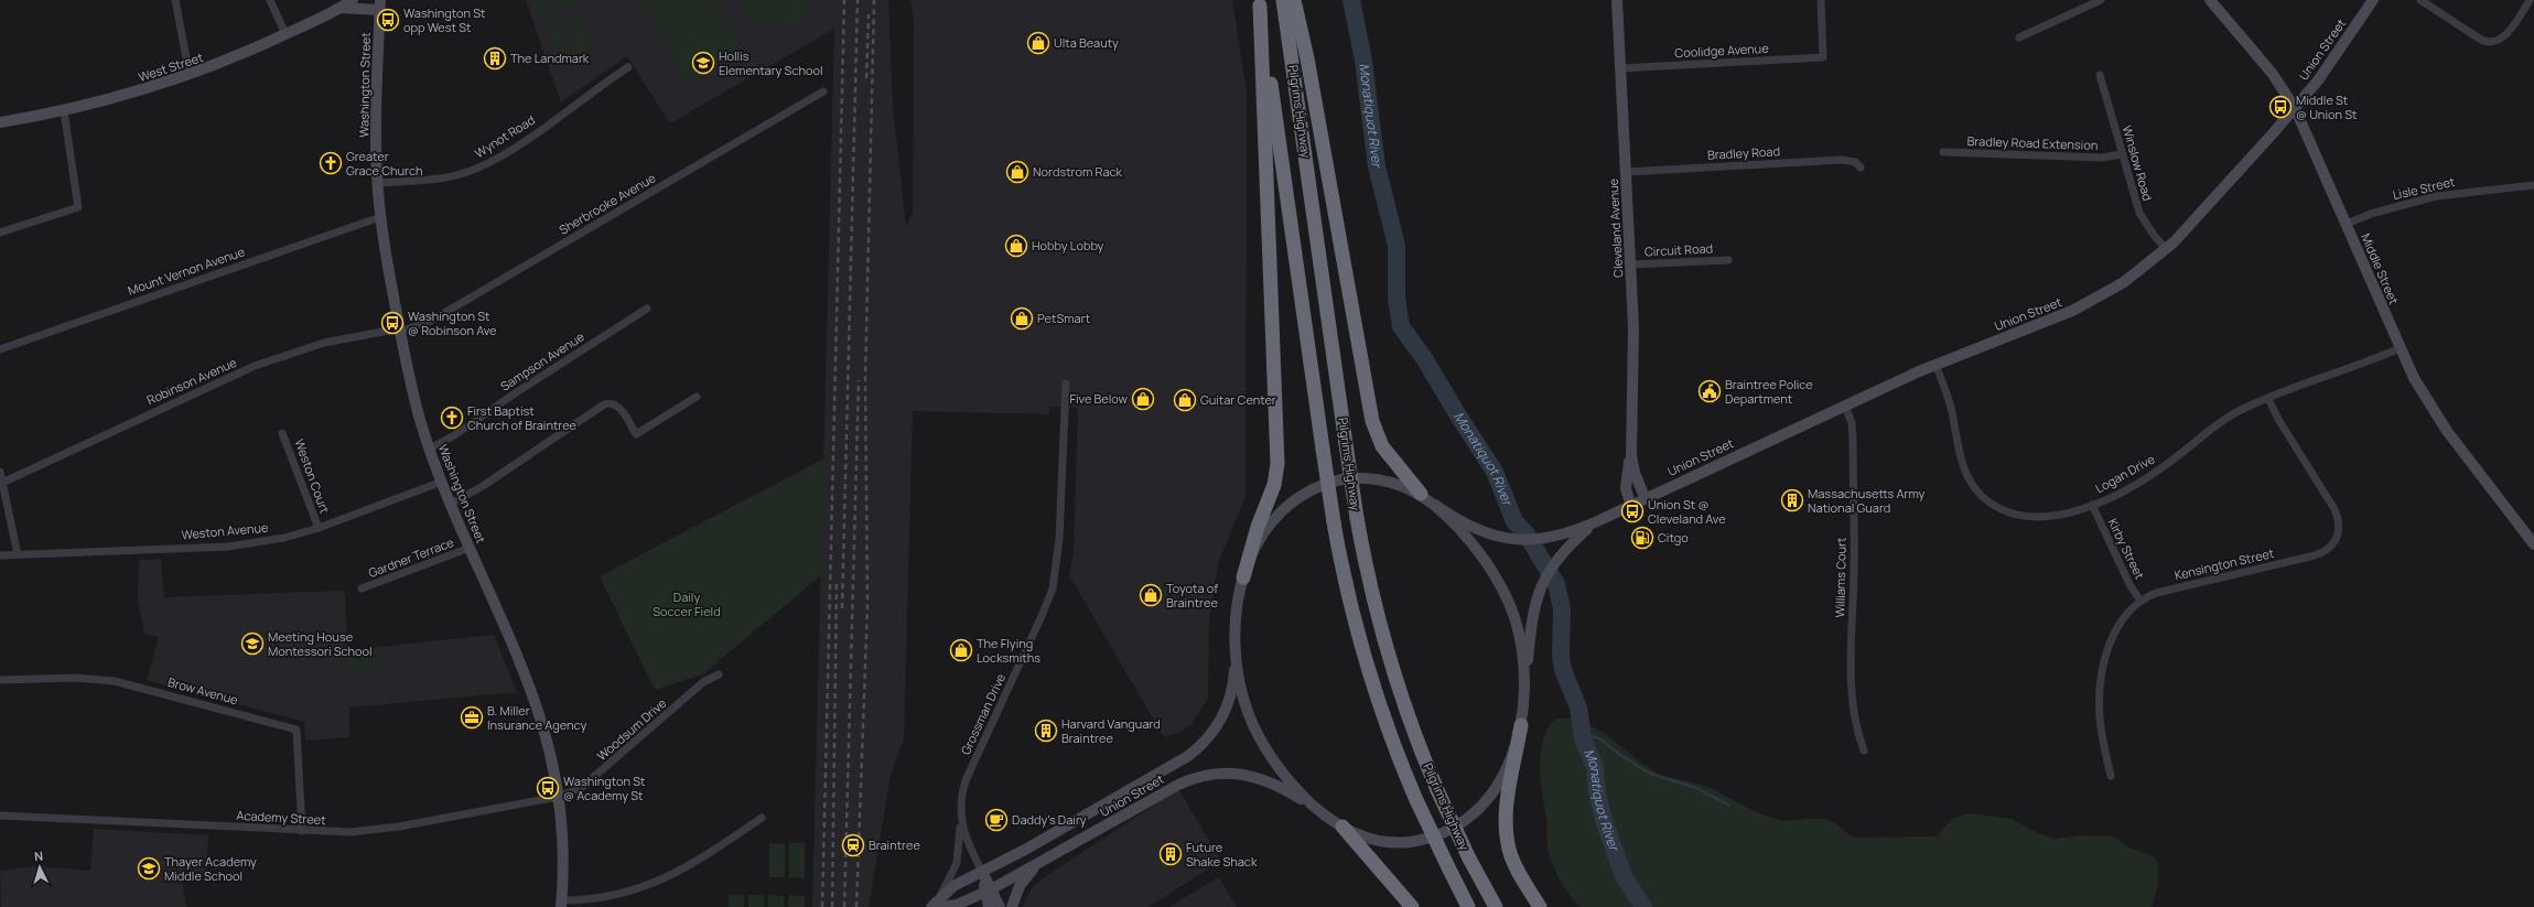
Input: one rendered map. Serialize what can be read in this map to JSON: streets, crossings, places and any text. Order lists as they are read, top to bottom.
{
  "streets": {
    "highway": ["Pilgrims Highway"],
    "main road": [
      "Union Street",
      "West Street",
      "Washington Street",
      "Cleveland Avenue",
      "Middle Street"
    ],
    "street": [
      "Coolidge Avenue",
      "Wynot Road",
      "Bradley Road Extension",
      "Bradley Road",
      "Winslow Road",
      "Lisle Street",
      "Sherbrooke Avenue",
      "Circuit Road",
      "Mount Vernon Avenue",
      "Sampson Avenue",
      "Robinson Avenue",
      "Logan Drive",
      "Weston Court",
      "Weston Avenue",
      "Kirby Street",
      "Gardner Terrace",
      "Kensington Street",
      "Williams Court",
      "Brow Avenue",
      "Grossman Drive",
      "Woodsum Drive",
      "Academy Street"
    ]
  },
  "crossings": [
    ["Union Street", "Winslow Road"],
    ["Union Street", "Cleveland Avenue"],
    ["Union Street", "Middle Street"],
    ["Union Street", "Logan Drive"],
    ["Union Street", "Williams Court"],
    ["Union Street", "Grossman Drive"],
    ["Coolidge Avenue", "Cleveland Avenue"],
    ["West Street", "Washington Street"],
    ["Washington Street", "Wynot Road"],
    ["Washington Street", "Sherbrooke Avenue"],
    ["Washington Street", "Mount Vernon Avenue"],
    ["Washington Street", "Sampson Avenue"],
    ["Washington Street", "Robinson Avenue"],
    ["Washington Street", "Weston Avenue"],
    ["Washington Street", "Gardner Terrace"],
    ["Washington Street", "Woodsum Drive"],
    ["Washington Street", "Academy Street"],
    ["Bradley Road Extension", "Winslow Road"],
    ["Bradley Road", "Cleveland Avenue"],
    ["Lisle Street", "Middle Street"],
    ["Sherbrooke Avenue", "Robinson Avenue"],
    ["Cleveland Avenue", "Circuit Road"],
    ["Middle Street", "Logan Drive"],
    ["Logan Drive", "Kirby Street"],
    ["Logan Drive", "Kensington Street"],
    ["Weston Court", "Weston Avenue"],
    ["Kirby Street", "Kensington Street"],
    ["Brow Avenue", "Academy Street"],
    ["Woodsum Drive", "Academy Street"]
  ],
  "water": ["Monatiquot River"],
  "parks": ["Daily Soccer Field"],
  "places": {
    "bus stop": [
      "Washington St opp West St",
      "Middle St @ Union St",
      "Washington St @ Robinson Ave",
      "Union St @ Cleveland Ave",
      "Washington St @ Academy St"
    ],
    "shop": [
      "Ulta Beauty",
      "Nordstrom Rack",
      "Hobby Lobby",
      "PetSmart",
      "Five Below",
      "Guitar Center",
      "Toyota of Braintree",
      "The Flying Locksmiths"
    ],
    "building": [
      "The Landmark",
      "Massachusetts Army National Guard",
      "Harvard Vanguard Braintree",
      "Future Shake Shack"
    ],
    "school or university": ["Hollis Elementary School", "Meeting House Montessori School", "Thayer Academy Middle School"],
    "church": ["Greater Grace Church", "First Baptist Church of Braintree"],
    "public building": ["Braintree Police Department"],
    "fuel station": ["Citgo"],
    "office": ["B. Miller Insurance Agency"],
    "cafe": ["Daddy's Dairy"],
    "station": ["Braintree"]
  },
  "north": "top"
}
